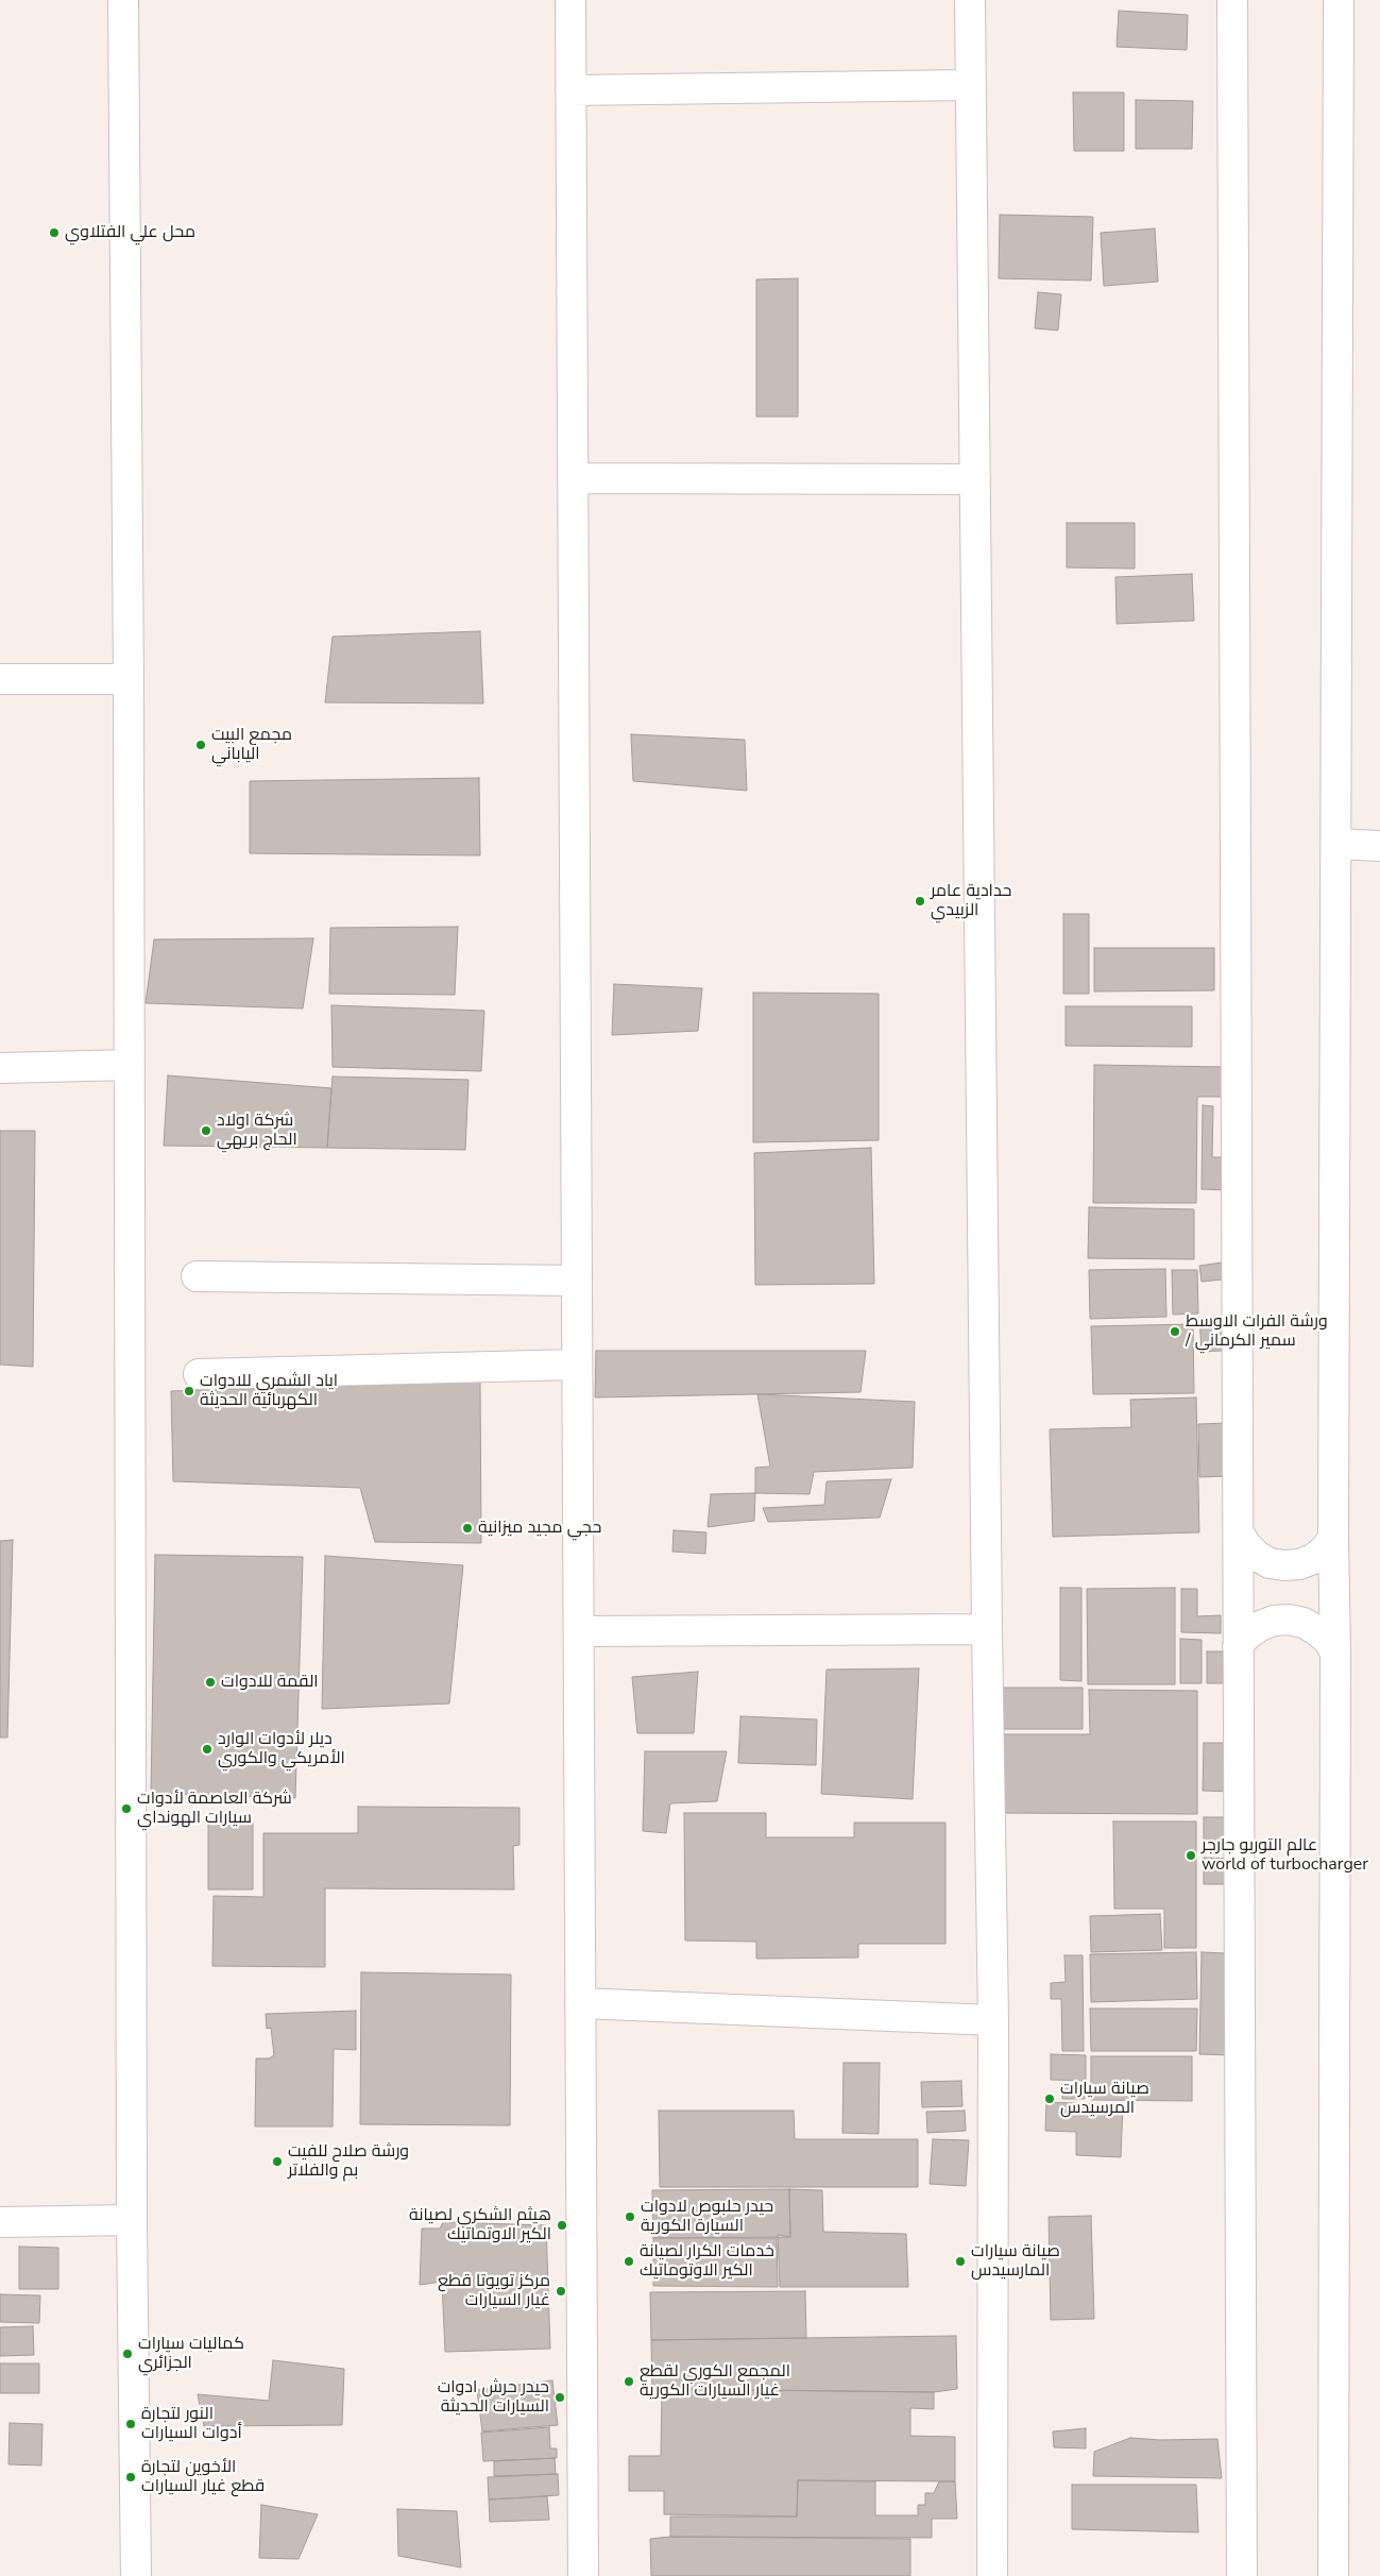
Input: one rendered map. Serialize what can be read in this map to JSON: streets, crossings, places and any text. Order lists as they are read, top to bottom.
{
  "places": [
    "محل علي الفتلاوي",
    "مجمع البيت الياباني",
    "حدادية عامر الزبيدي",
    "شركة اولاد الحاج بريهي",
    "ورشة الفرات الاوسط / سمير الكرماني",
    "اياد الشمري للادوات الكهربائية الحديثة",
    "حجي مجيد ميزانية",
    "القمة للادوات",
    "ديلر لأدوات الوارد الأمريكي والكوري",
    "شركة العاصمة لأدوات سيارات الهونداي",
    "عالم التوربو جارجر world of turbocharger",
    "صيانة سيارات المرسيدس",
    "ورشة صلاح للفيت بم والفلاتر",
    "حيدر حلبوص لادوات السيارة الكورية",
    "هيثم الشكري لصيانة الكير الاوتماتيك",
    "خدمات الكرار لصيانة الكير الاوتوماتيك",
    "صيانة سيارات المارسيدس",
    "مركز تويوتا قطع غيار السيارات",
    "كماليات سيارات الجزائري",
    "المجمع الكوري لقطع غيار السيارات الكورية",
    "حيدر حرش ادوات السيارات الحديثة",
    "النور لتجارة أدوات السيارات",
    "الأخوين لتجارة قطع غيار السيارات"
  ]
}
